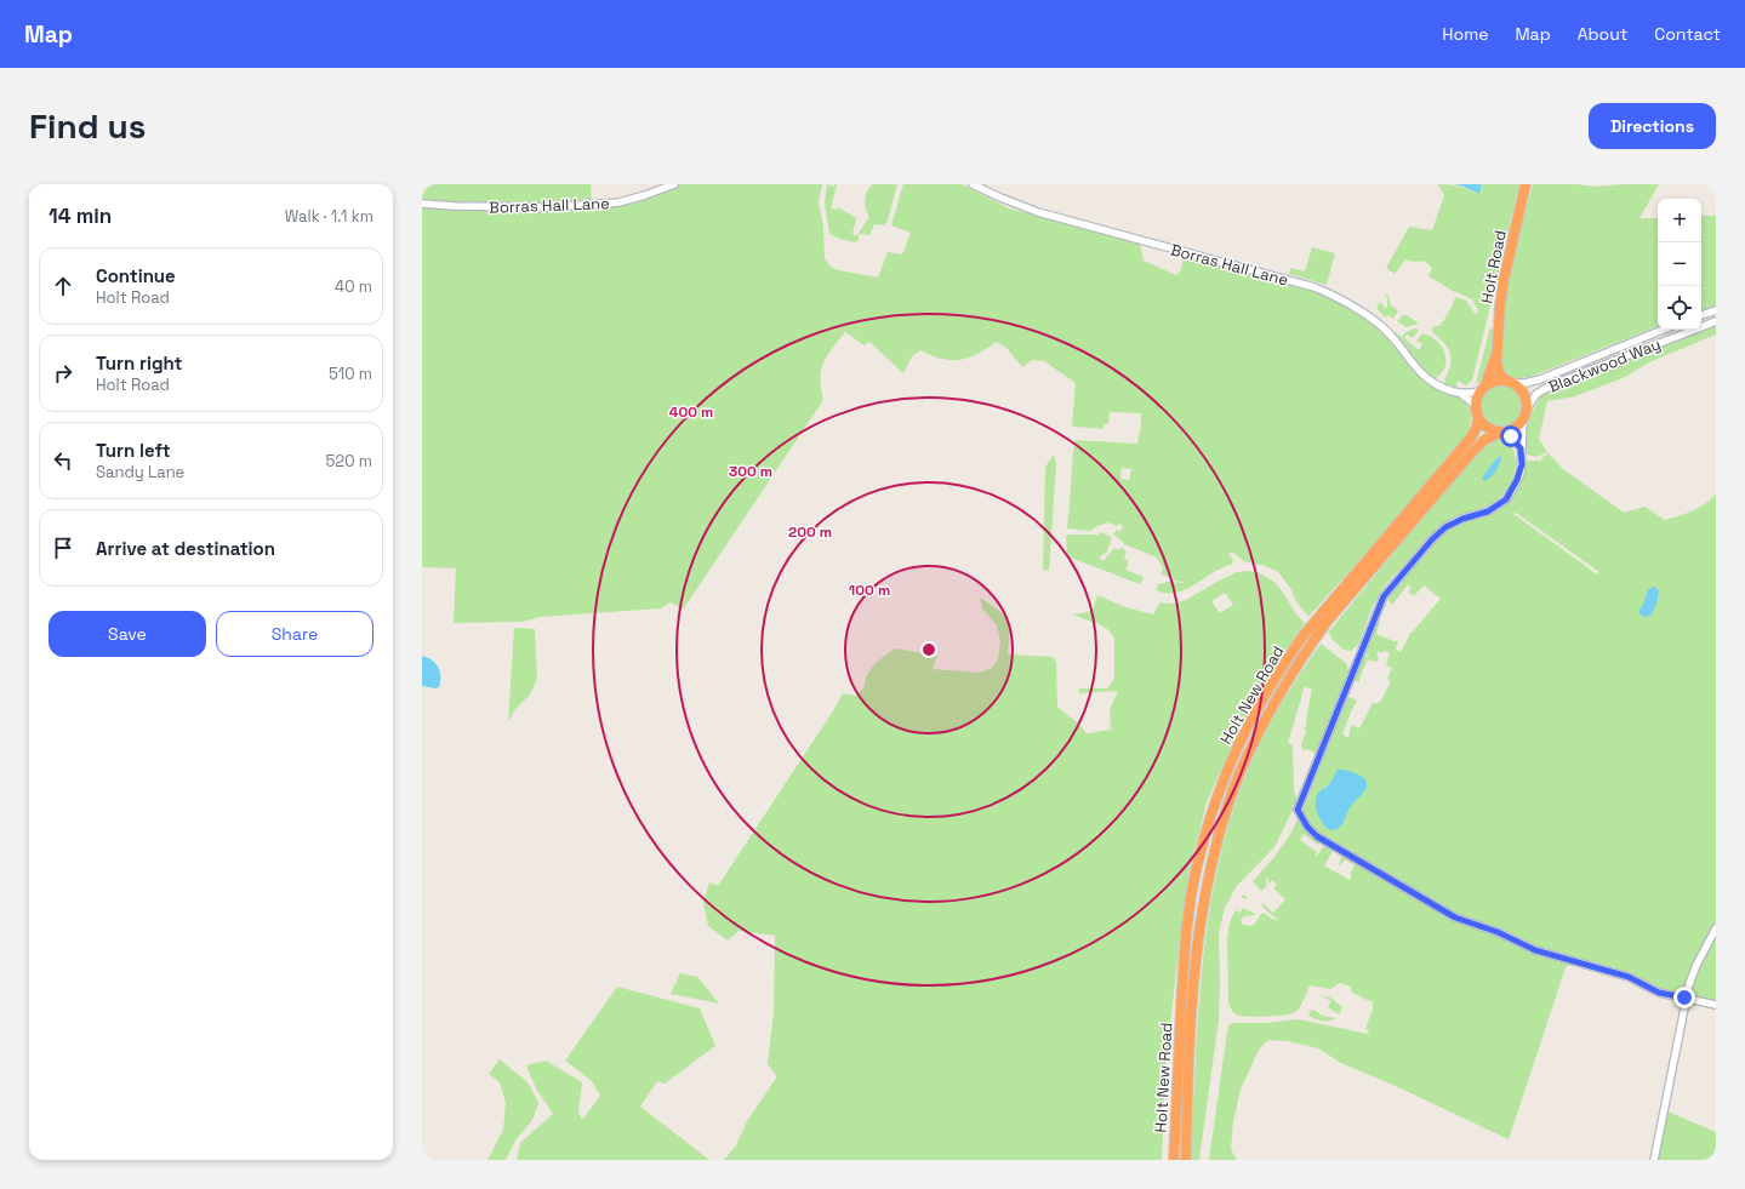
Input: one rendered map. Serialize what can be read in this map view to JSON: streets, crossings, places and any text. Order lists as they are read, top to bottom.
{
  "streets": {
    "highway": ["Holt Road", "Holt New Road"],
    "street": ["Borras Hall Lane", "Blackwood Way"]
  },
  "crossings": [
    ["Borras Hall Lane", "Holt Road"],
    ["Borras Hall Lane", "Blackwood Way"],
    ["Borras Hall Lane", "Holt New Road"],
    ["Holt Road", "Blackwood Way"],
    ["Holt Road", "Holt New Road"],
    ["Blackwood Way", "Holt New Road"]
  ],
  "page": {
    "header": "Map",
    "nav": [
      "Home",
      "Map",
      "About",
      "Contact"
    ],
    "buttons": [
      "Directions",
      ["Save", "Share"]
    ],
    "title": "Find us",
    "heading": ["14 min", "Walk · 1.1 km"],
    "map_buttons": ["+", "−"],
    "list": [
      ["Continue", "Holt Road", "40 m"],
      ["Turn right", "Holt Road", "510 m"],
      ["Turn left", "Sandy Lane", "520 m"],
      "Arrive at destination"
    ]
  },
  "rings": [
    "400 m",
    "300 m",
    "200 m",
    "100 m"
  ]
}
